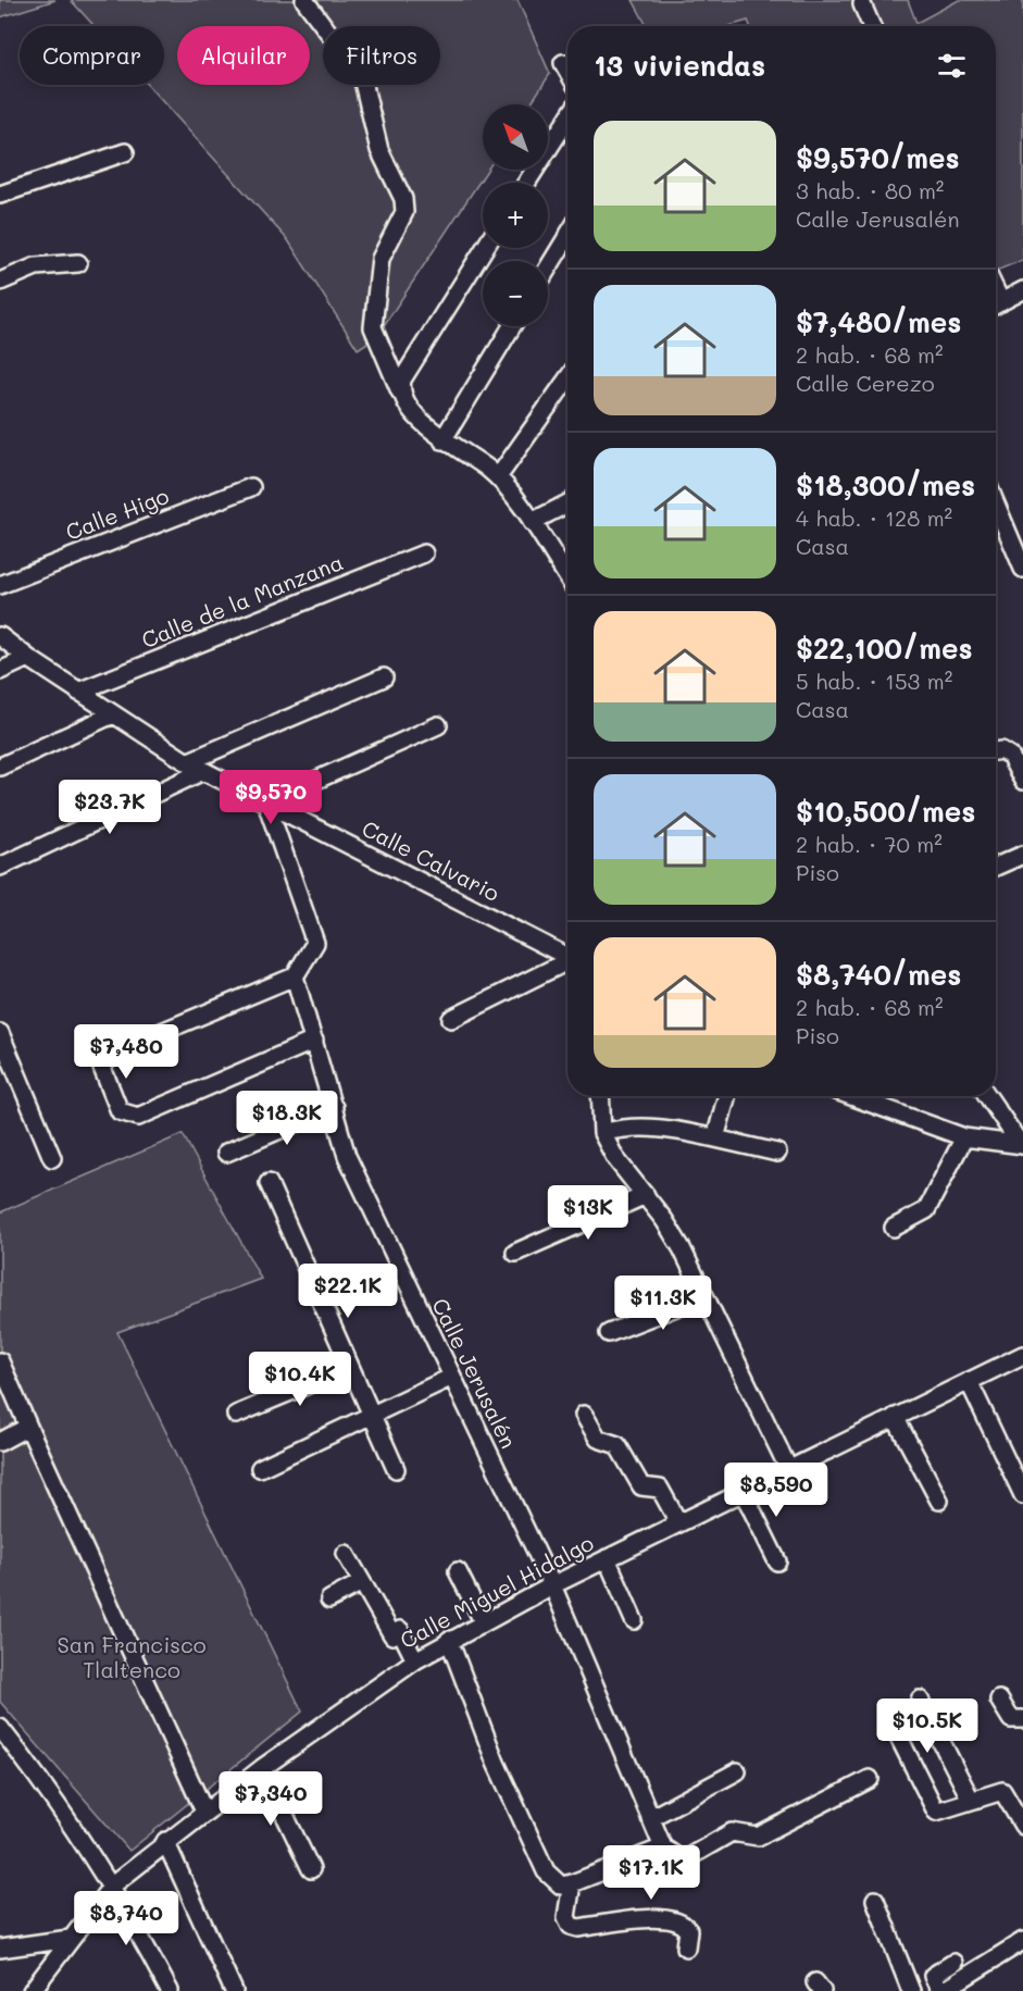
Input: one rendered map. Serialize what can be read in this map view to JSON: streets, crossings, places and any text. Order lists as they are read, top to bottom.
{
  "streets": {
    "street": [
      "Calle Higo",
      "Calle de la Manzana",
      "Calle Calvario",
      "Calle Jerusalén",
      "Calle Miguel Hidalgo"
    ]
  },
  "crossings": [
    ["Calle de la Manzana", "Calle Calvario"],
    ["Calle Jerusalén", "Calle Miguel Hidalgo"]
  ],
  "parks": ["San Francisco Tlaltenco"],
  "north": "top left",
  "page": {
    "chip": ["Comprar", "Alquilar", "Filtros"],
    "heading": "13 viviendas",
    "map_buttons": ["+", "−"],
    "list": [
      {
        "name": "$9,570/mes",
        "note": "3 hab. · 80 m² · Calle Jerusalén"
      },
      {
        "name": "$7,480/mes",
        "note": "2 hab. · 68 m² · Calle Cerezo"
      },
      {
        "name": "$18,300/mes",
        "note": "4 hab. · 128 m² · Casa"
      },
      {
        "name": "$22,100/mes",
        "note": "5 hab. · 153 m² · Casa"
      },
      {
        "name": "$10,500/mes",
        "note": "2 hab. · 70 m² · Piso"
      },
      {
        "name": "$8,740/mes",
        "note": "2 hab. · 68 m² · Piso"
      }
    ],
    "price": [
      "$9,570",
      "$23.7K",
      "$7,480",
      "$18.3K",
      "$13K",
      "$22.1K",
      "$11.3K",
      "$10.4K",
      "$8,590",
      "$10.5K",
      "$7,340",
      "$17.1K",
      "$8,740"
    ]
  }
}
